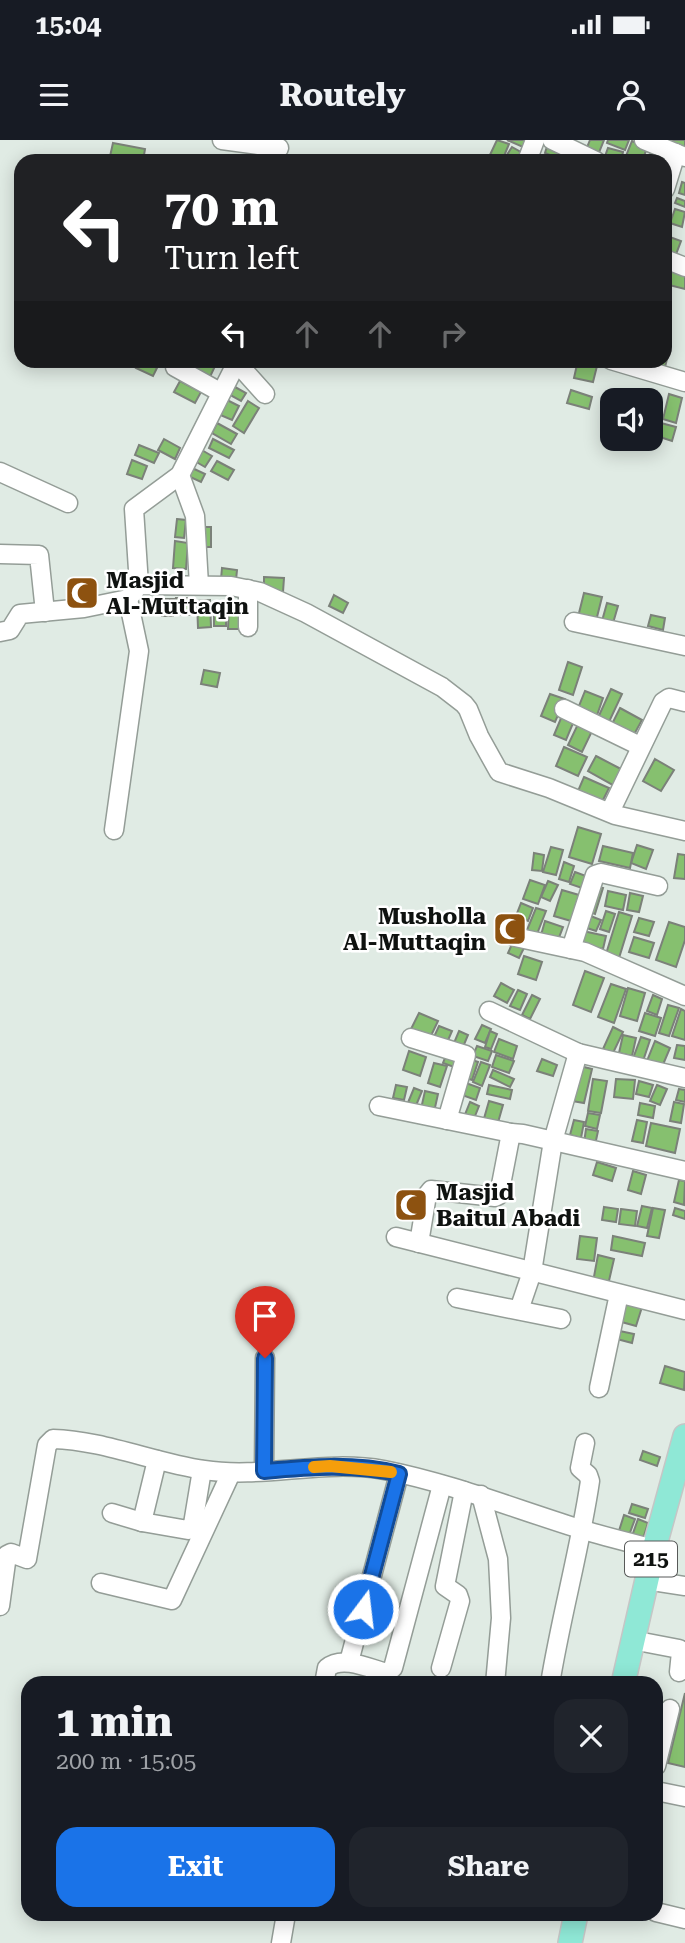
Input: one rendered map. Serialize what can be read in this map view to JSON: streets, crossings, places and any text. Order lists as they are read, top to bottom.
{
  "streets": {
    "main road": ["215"]
  },
  "places": {
    "mosque": ["Masjid Al-Muttaqin", "Musholla Al-Muttaqin", "Masjid Baitul Abadi"]
  },
  "page": {
    "status": "15:04",
    "header": "Routely",
    "turn": ["70 m", "Turn left"],
    "heading": ["1 min", "200 m · 15:05"],
    "buttons": ["Exit", "Share"]
  }
}
